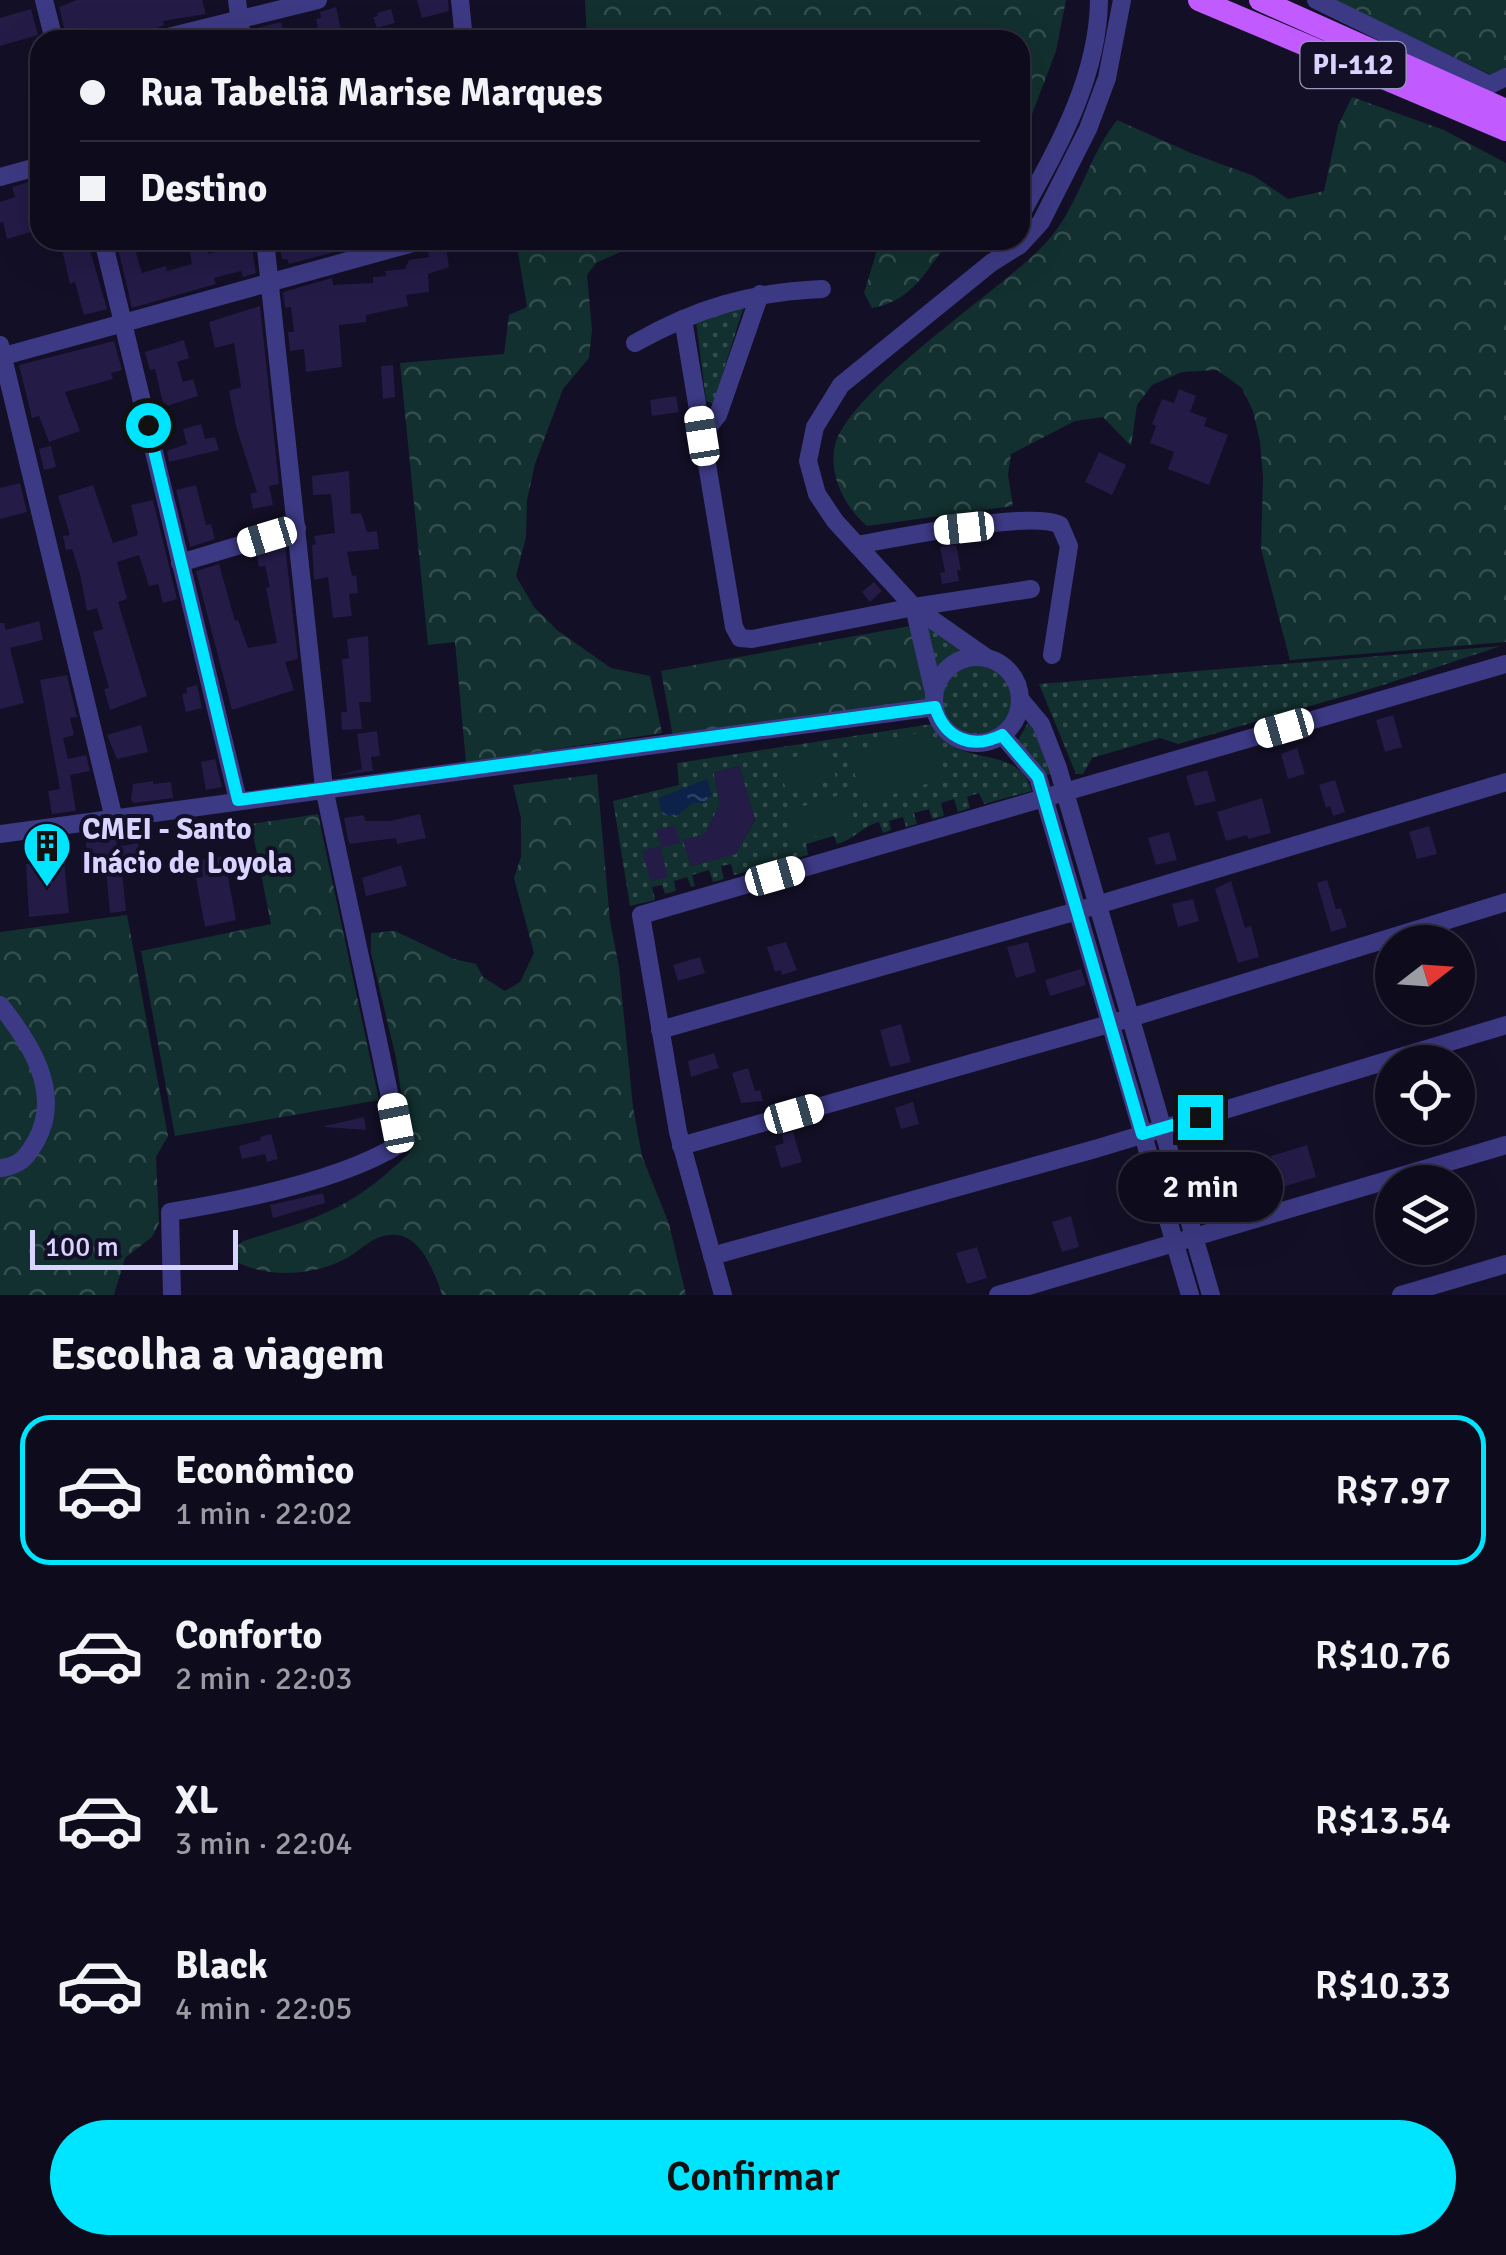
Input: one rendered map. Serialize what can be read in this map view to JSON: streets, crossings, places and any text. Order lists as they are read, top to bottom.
{
  "streets": {
    "main road": ["PI-112"]
  },
  "places": {
    "building": ["CMEI - Santo Inácio de Loyola"]
  },
  "scale_bar": "100 m",
  "north": "right",
  "page": {
    "banner": ["Rua Tabeliã Marise Marques", "Destino"],
    "bubble": "2 min",
    "scale": "100 m",
    "heading": "Escolha a viagem",
    "list": [
      {
        "name": "Econômico",
        "note": "1 min · 22:02",
        "value": "R$7.97"
      },
      {
        "name": "Conforto",
        "note": "2 min · 22:03",
        "value": "R$10.76"
      },
      {
        "name": "XL",
        "note": "3 min · 22:04",
        "value": "R$13.54"
      },
      {
        "name": "Black",
        "note": "4 min · 22:05",
        "value": "R$10.33"
      }
    ],
    "buttons": "Confirmar"
  }
}
